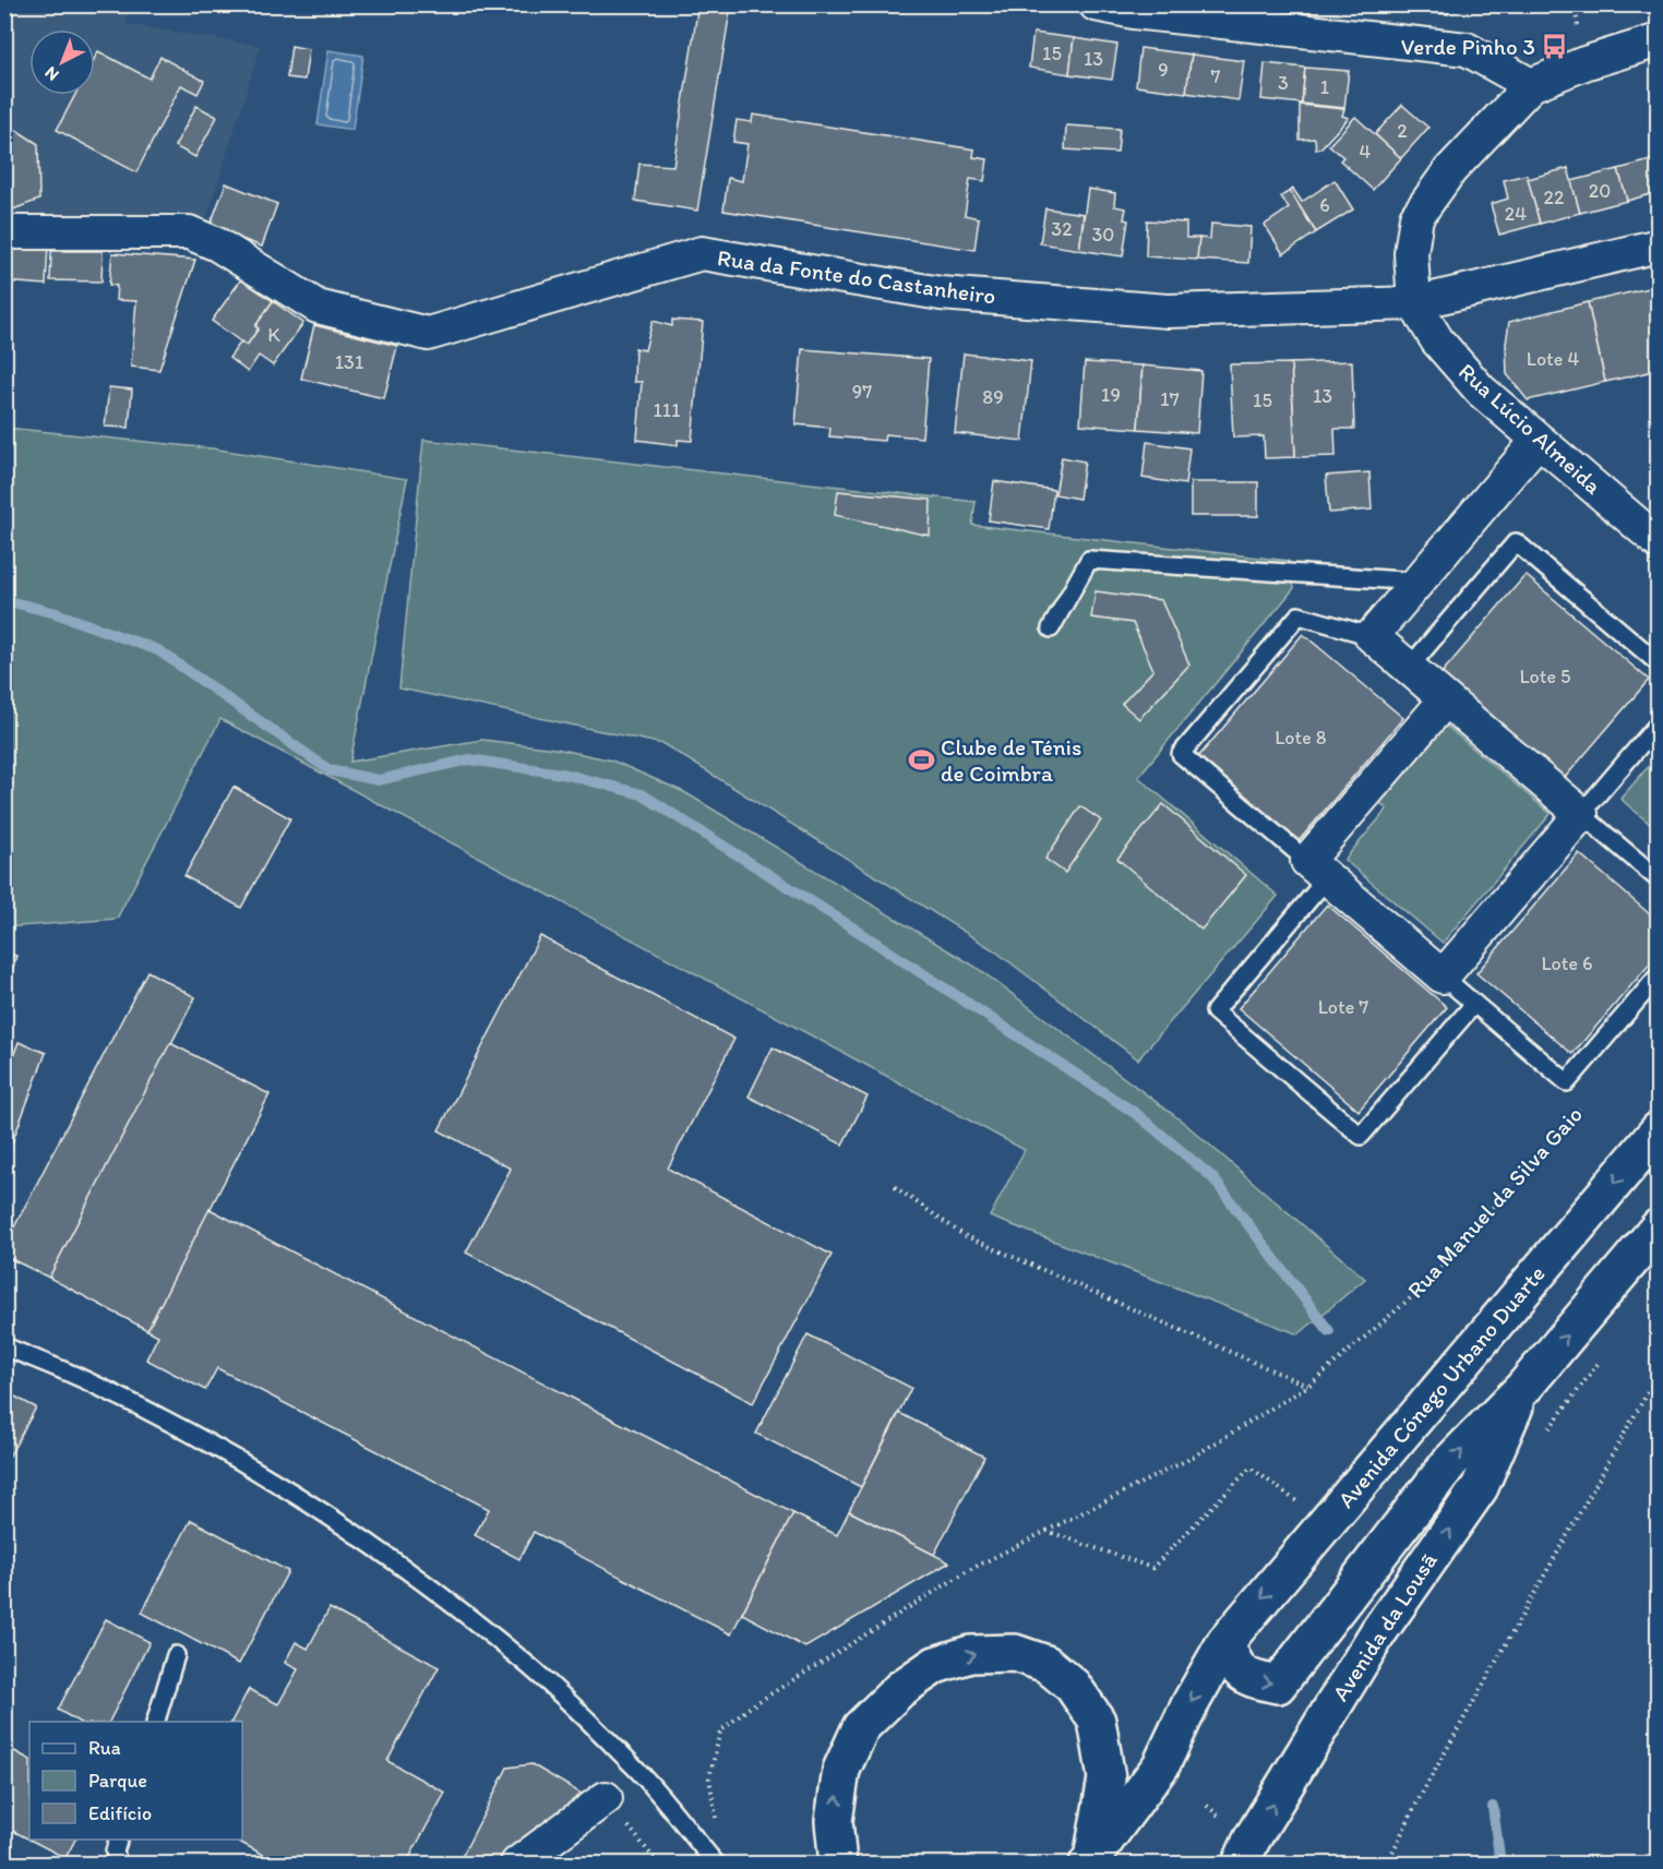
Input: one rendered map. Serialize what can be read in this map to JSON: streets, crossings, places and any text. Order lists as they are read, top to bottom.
{
  "streets": {
    "main road": ["Avenida Cónego Urbano Duarte", "Avenida da Lousã"],
    "street": ["Rua da Fonte do Castanheiro", "Rua Lúcio Almeida"],
    "path": ["Rua Manuel da Silva Gaio"]
  },
  "crossings": [
    ["Rua da Fonte do Castanheiro", "Rua Lúcio Almeida"]
  ],
  "one_way": ["Avenida Cónego Urbano Duarte", "Avenida da Lousã"],
  "places": {
    "bus stop": ["Verde Pinho 3"],
    "sports": ["Clube de Ténis de Coimbra"]
  },
  "house_numbers": [
    "15",
    "13",
    "9",
    "7",
    "3",
    "1",
    "2",
    "4",
    "20",
    "22",
    "6",
    "24",
    "32",
    "30",
    "K",
    "Lote 4",
    "131",
    "97",
    "19",
    "13",
    "89",
    "17",
    "15",
    "111",
    "Lote 5",
    "Lote 8",
    "Lote 6",
    "Lote 7"
  ],
  "legend": ["Rua", "Parque", "Edifício"],
  "north": "bottom left"
}
